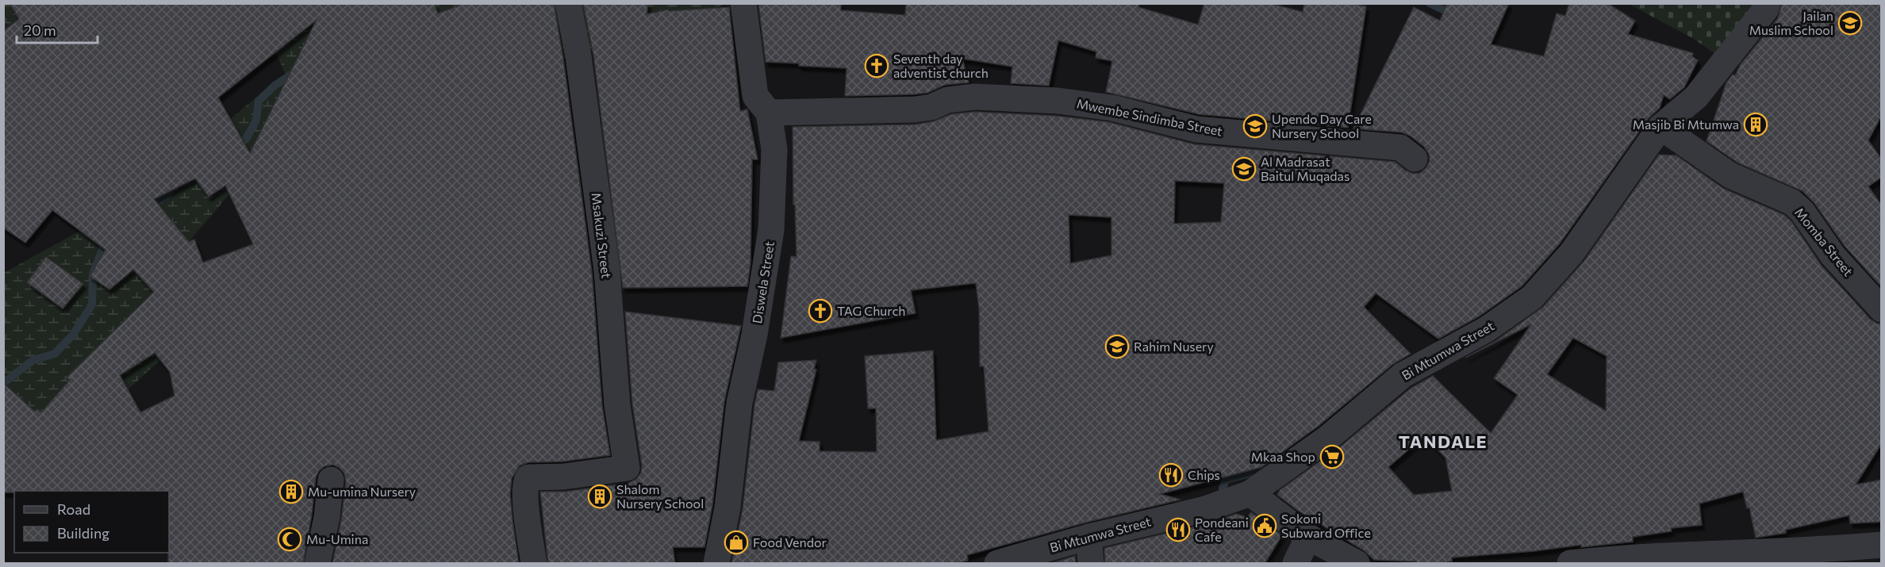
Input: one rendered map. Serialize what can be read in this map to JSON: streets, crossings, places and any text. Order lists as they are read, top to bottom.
{
  "streets": {
    "street": [
      "Mwembe Sindimba Street",
      "Msakuzi Street",
      "Momba Street",
      "Diswela Street",
      "Bi Mtumwa Street"
    ]
  },
  "crossings": [
    ["Mwembe Sindimba Street", "Diswela Street"],
    ["Momba Street", "Bi Mtumwa Street"]
  ],
  "districts": ["TANDALE"],
  "places": {
    "school or university": [
      "Jailan Muslim School",
      "Upendo Day Care Nursery School",
      "Al Madrasat Baitul Muqadas",
      "Rahim Nusery"
    ],
    "church": ["Seventh day adventist church", "TAG Church"],
    "building": ["Masjib Bi Mtumwa", "Mu-umina Nursery", "Shalom Nursery School"],
    "supermarket": ["Mkaa Shop"],
    "restaurant": ["Chips", "Pondeani Cafe"],
    "public building": ["Sokoni Subward Office"],
    "mosque": ["Mu-Umina"],
    "shop": ["Food Vendor"]
  },
  "legend": ["Road", "Building"],
  "scale_bar": "20 m"
}
